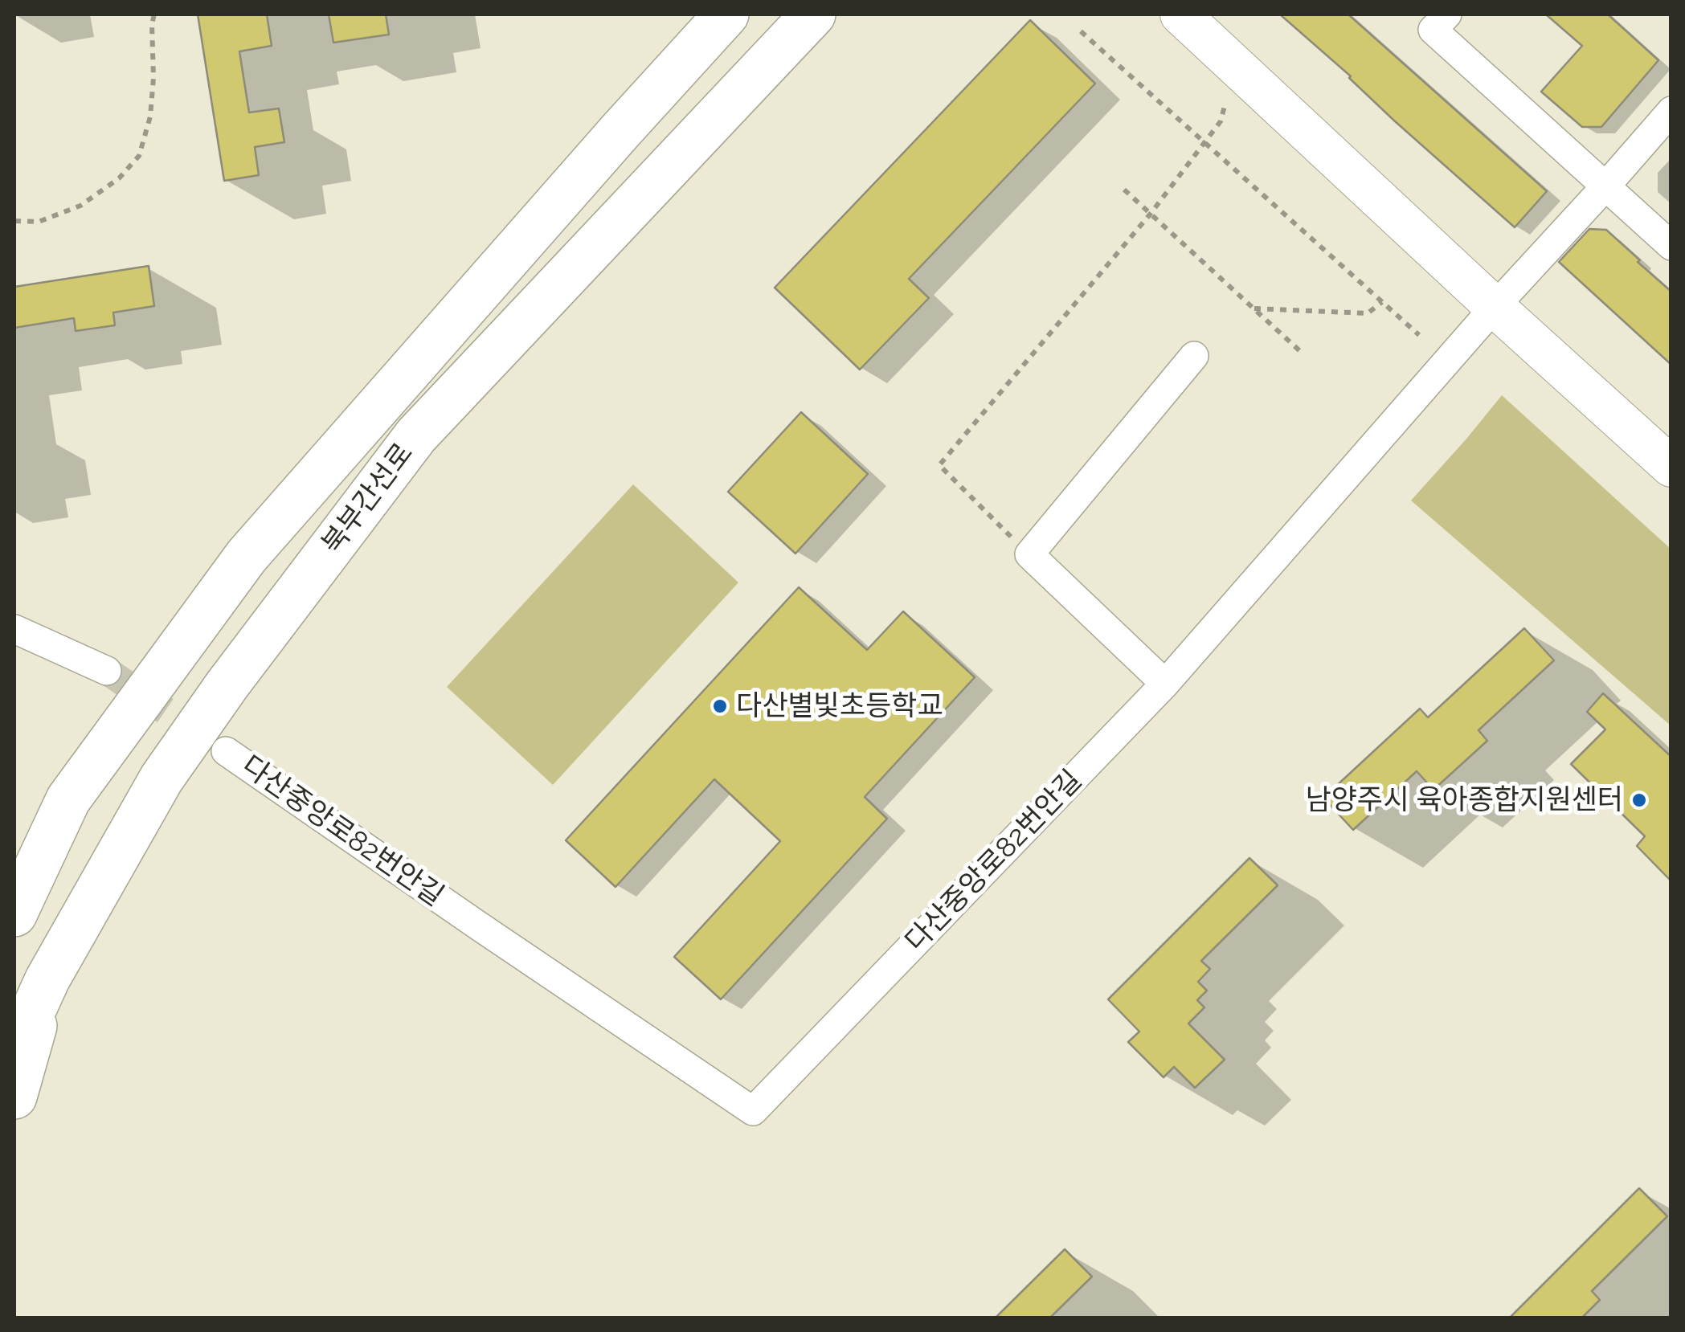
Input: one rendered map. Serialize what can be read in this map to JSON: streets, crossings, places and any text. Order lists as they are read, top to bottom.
{
  "streets": {
    "highway": ["북부간선로"],
    "street": ["다산중앙로82번안길"]
  },
  "places": ["다산별빛초등학교", "남양주시 육아종합지원센터"]
}
